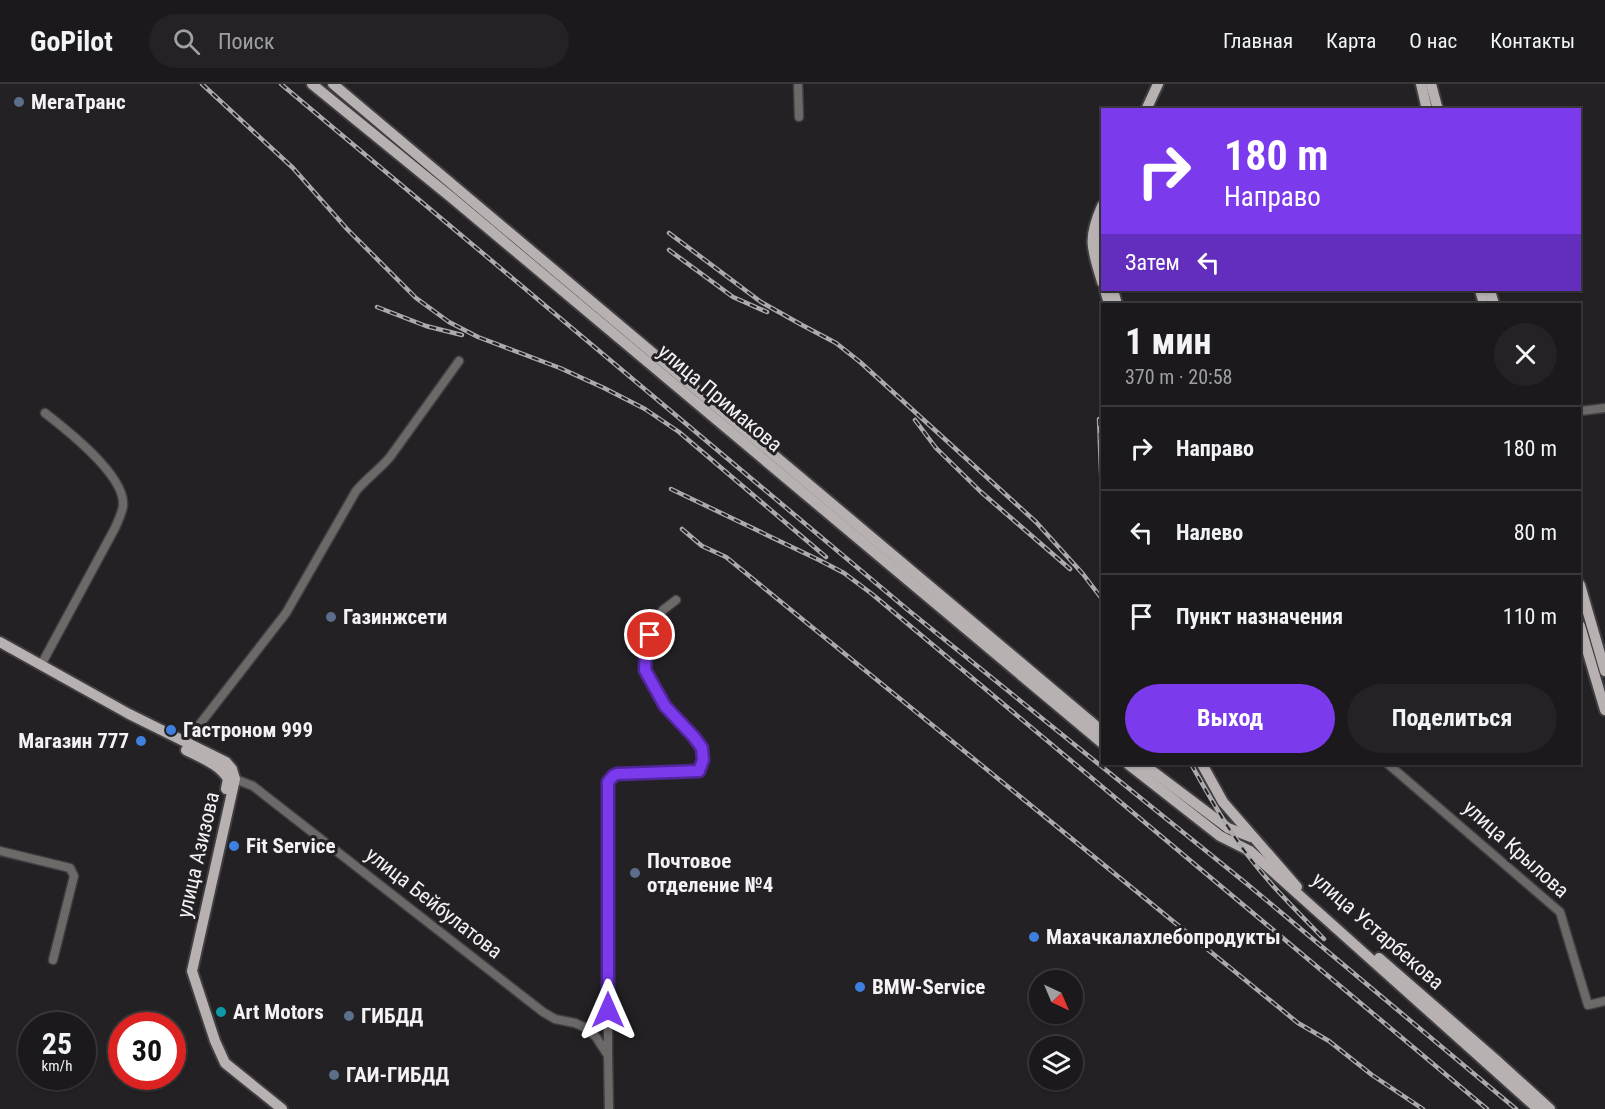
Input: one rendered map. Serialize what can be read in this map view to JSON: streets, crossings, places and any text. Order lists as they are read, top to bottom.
{
  "streets": {
    "main road": ["улица Примакова", "улица Азизова", "улица Устарбекова"],
    "street": ["улица Крылова", "улица Бейбулатова"]
  },
  "crossings": [
    ["улица Азизова", "улица Бейбулатова"]
  ],
  "places": [
    "МегаТранс",
    "Газинжсети",
    "Гастроном 999",
    "Магазин 777",
    "Fit Service",
    "Почтовое отделение №4",
    "Махачкалахлебопродукты",
    "BMW-Service",
    "Art Motors",
    "ГИБДД",
    "ГАИ-ГИБДД"
  ],
  "north": "bottom right",
  "page": {
    "header": "GoPilot",
    "search": "Поиск",
    "nav": [
      "Главная",
      "Карта",
      "О нас",
      "Контакты"
    ],
    "turn": ["180 m", "Направо"],
    "then": "Затем",
    "heading": ["1 мин", "370 m · 20:58"],
    "list": [
      {
        "name": "Направо",
        "value": "180 m"
      },
      {
        "name": "Налево",
        "value": "80 m"
      },
      {
        "name": "Пункт назначения",
        "value": "110 m"
      }
    ],
    "buttons": ["Выход", "Поделиться"],
    "speed": "25 km/h",
    "limit": "30"
  }
}
